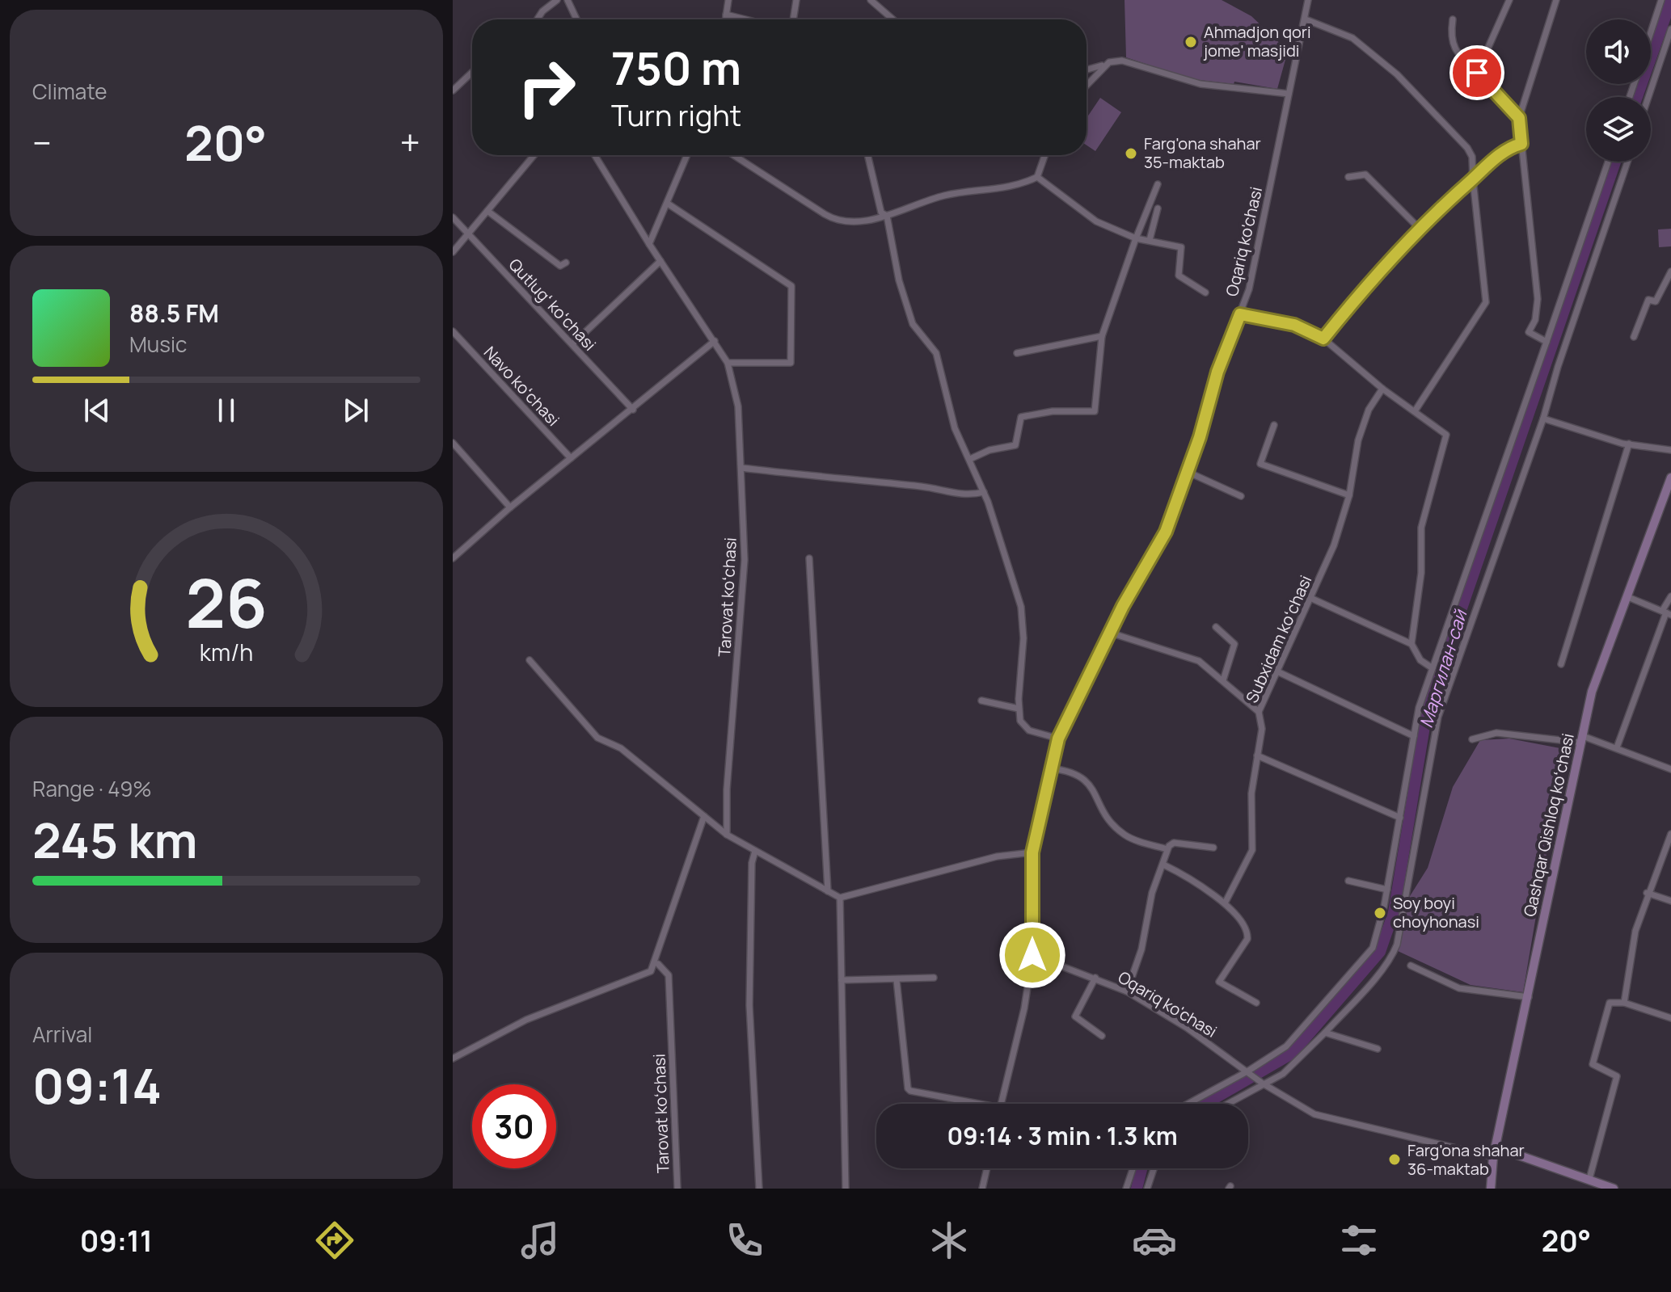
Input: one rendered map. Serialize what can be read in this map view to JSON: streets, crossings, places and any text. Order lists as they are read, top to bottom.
{
  "streets": {
    "main road": ["Qashqar Qishloq koʻchasi"],
    "street": [
      "Oqariq ko'chasi",
      "Qutlugʻ koʻchasi",
      "Navo koʻchasi",
      "Tarovat koʻchasi",
      "Subxidam koʻchasi"
    ]
  },
  "crossings": [
    ["Oqariq ko'chasi", "Qashqar Qishloq koʻchasi"]
  ],
  "water": ["Маргилан-сай"],
  "places": [
    "Ahmadjon qori jome' masjidi",
    "Farg'ona shahar 35-maktab",
    "Soy boyi choyhonasi",
    "Farg'ona shahar 36-maktab"
  ],
  "page": {
    "tile": [
      "Climate",
      ["Range · 49%", "245 km"],
      ["Arrival", "09:14"]
    ],
    "turn": ["750 m", "Turn right"],
    "heat": ["−", "20°", "+"],
    "song": ["88.5 FM", "Music"],
    "limit": "30",
    "trip": "09:14 · 3 min · 1.3 km",
    "tabs": ["09:11", "20°"],
    "gauge": ["26", "km/h"]
  }
}
